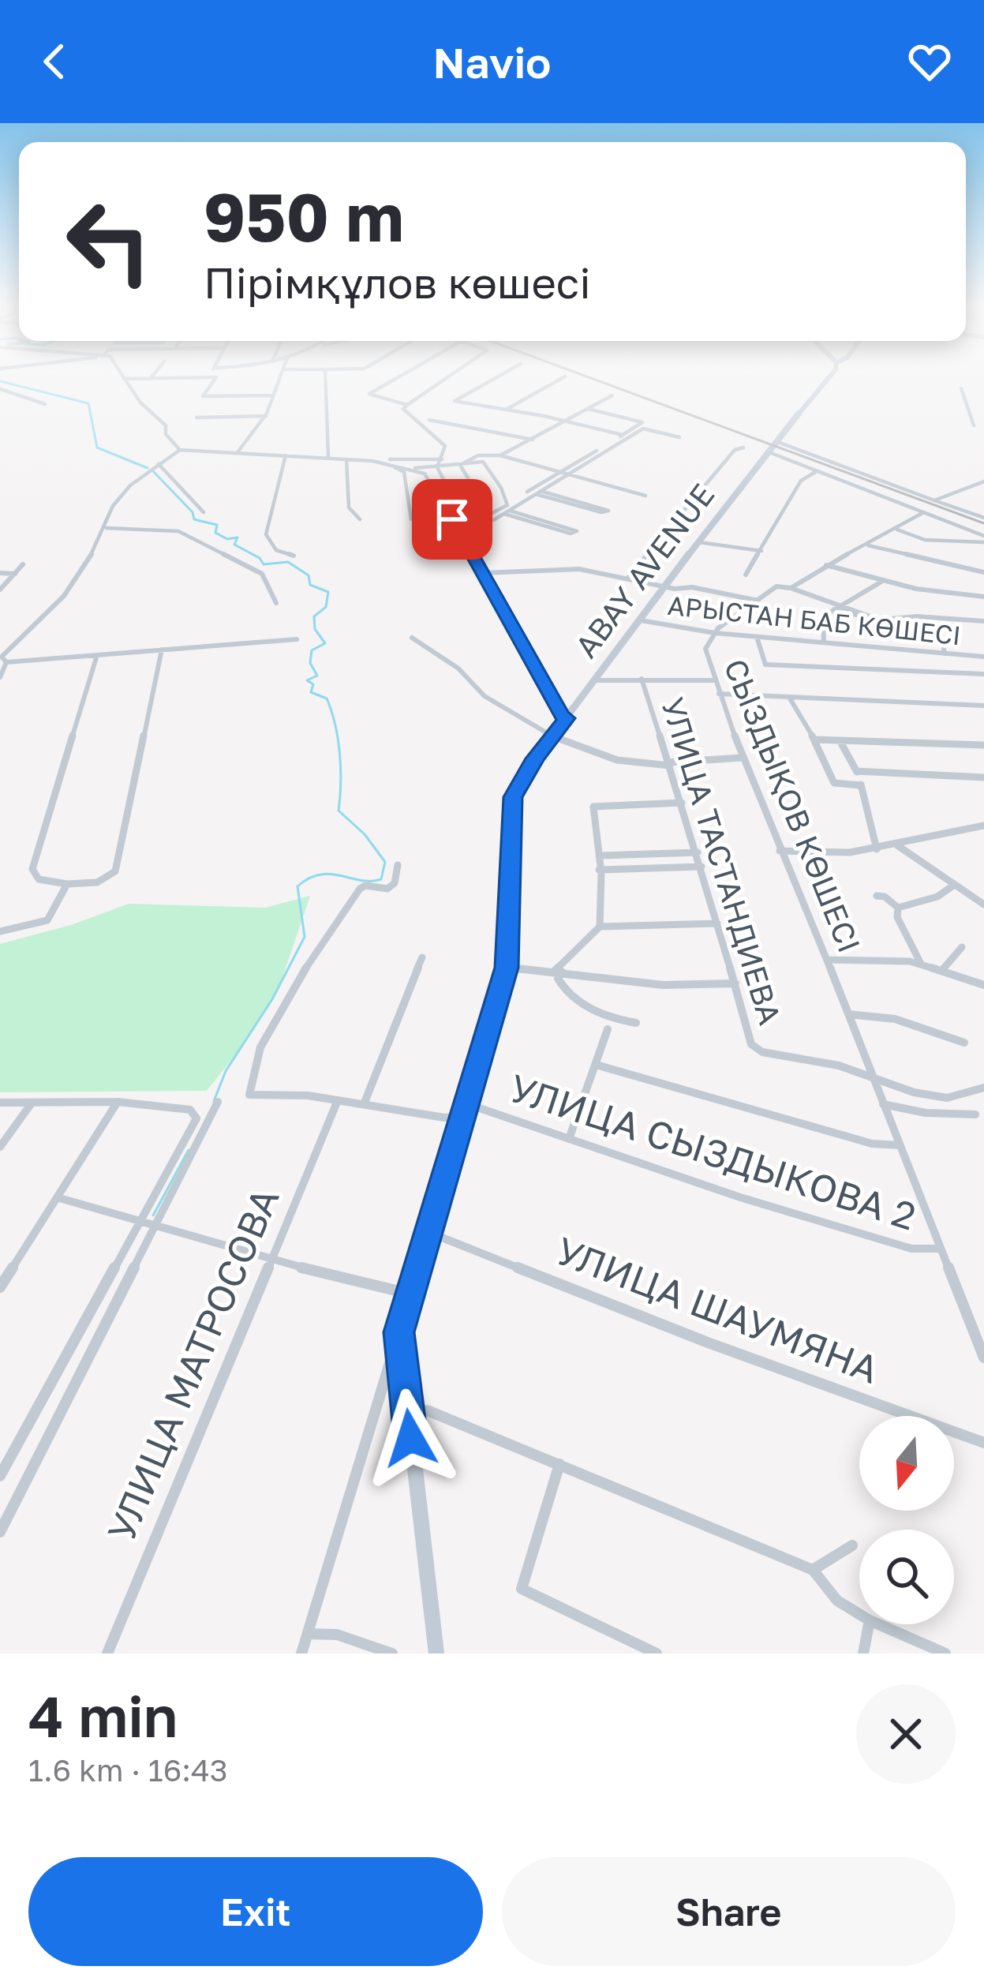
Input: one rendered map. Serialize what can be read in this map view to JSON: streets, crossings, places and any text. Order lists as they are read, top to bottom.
{
  "streets": {
    "street": [
      "ABAY AVENUE",
      "АРЫСТАН БАБ КӨШЕСІ",
      "СЫЗДЫҚОВ КӨШЕСІ",
      "УЛИЦА ТАСТАНДИЕВА",
      "УЛИЦА СЫЗДЫКОВА 2",
      "УЛИЦА ШАУМЯНА",
      "УЛИЦА МАТРОСОВА"
    ]
  },
  "crossings": [
    ["ABAY AVENUE", "АРЫСТАН БАБ КӨШЕСІ"],
    ["ABAY AVENUE", "УЛИЦА СЫЗДЫКОВА 2"],
    ["ABAY AVENUE", "УЛИЦА ШАУМЯНА"],
    ["АРЫСТАН БАБ КӨШЕСІ", "СЫЗДЫҚОВ КӨШЕСІ"],
    ["СЫЗДЫҚОВ КӨШЕСІ", "УЛИЦА ТАСТАНДИЕВА"],
    ["СЫЗДЫҚОВ КӨШЕСІ", "УЛИЦА СЫЗДЫКОВА 2"]
  ],
  "north": "bottom",
  "page": {
    "header": "Navio",
    "turn": ["950 m", "Пірімқұлов көшесі"],
    "heading": ["4 min", "1.6 km · 16:43"],
    "buttons": ["Exit", "Share"]
  }
}
